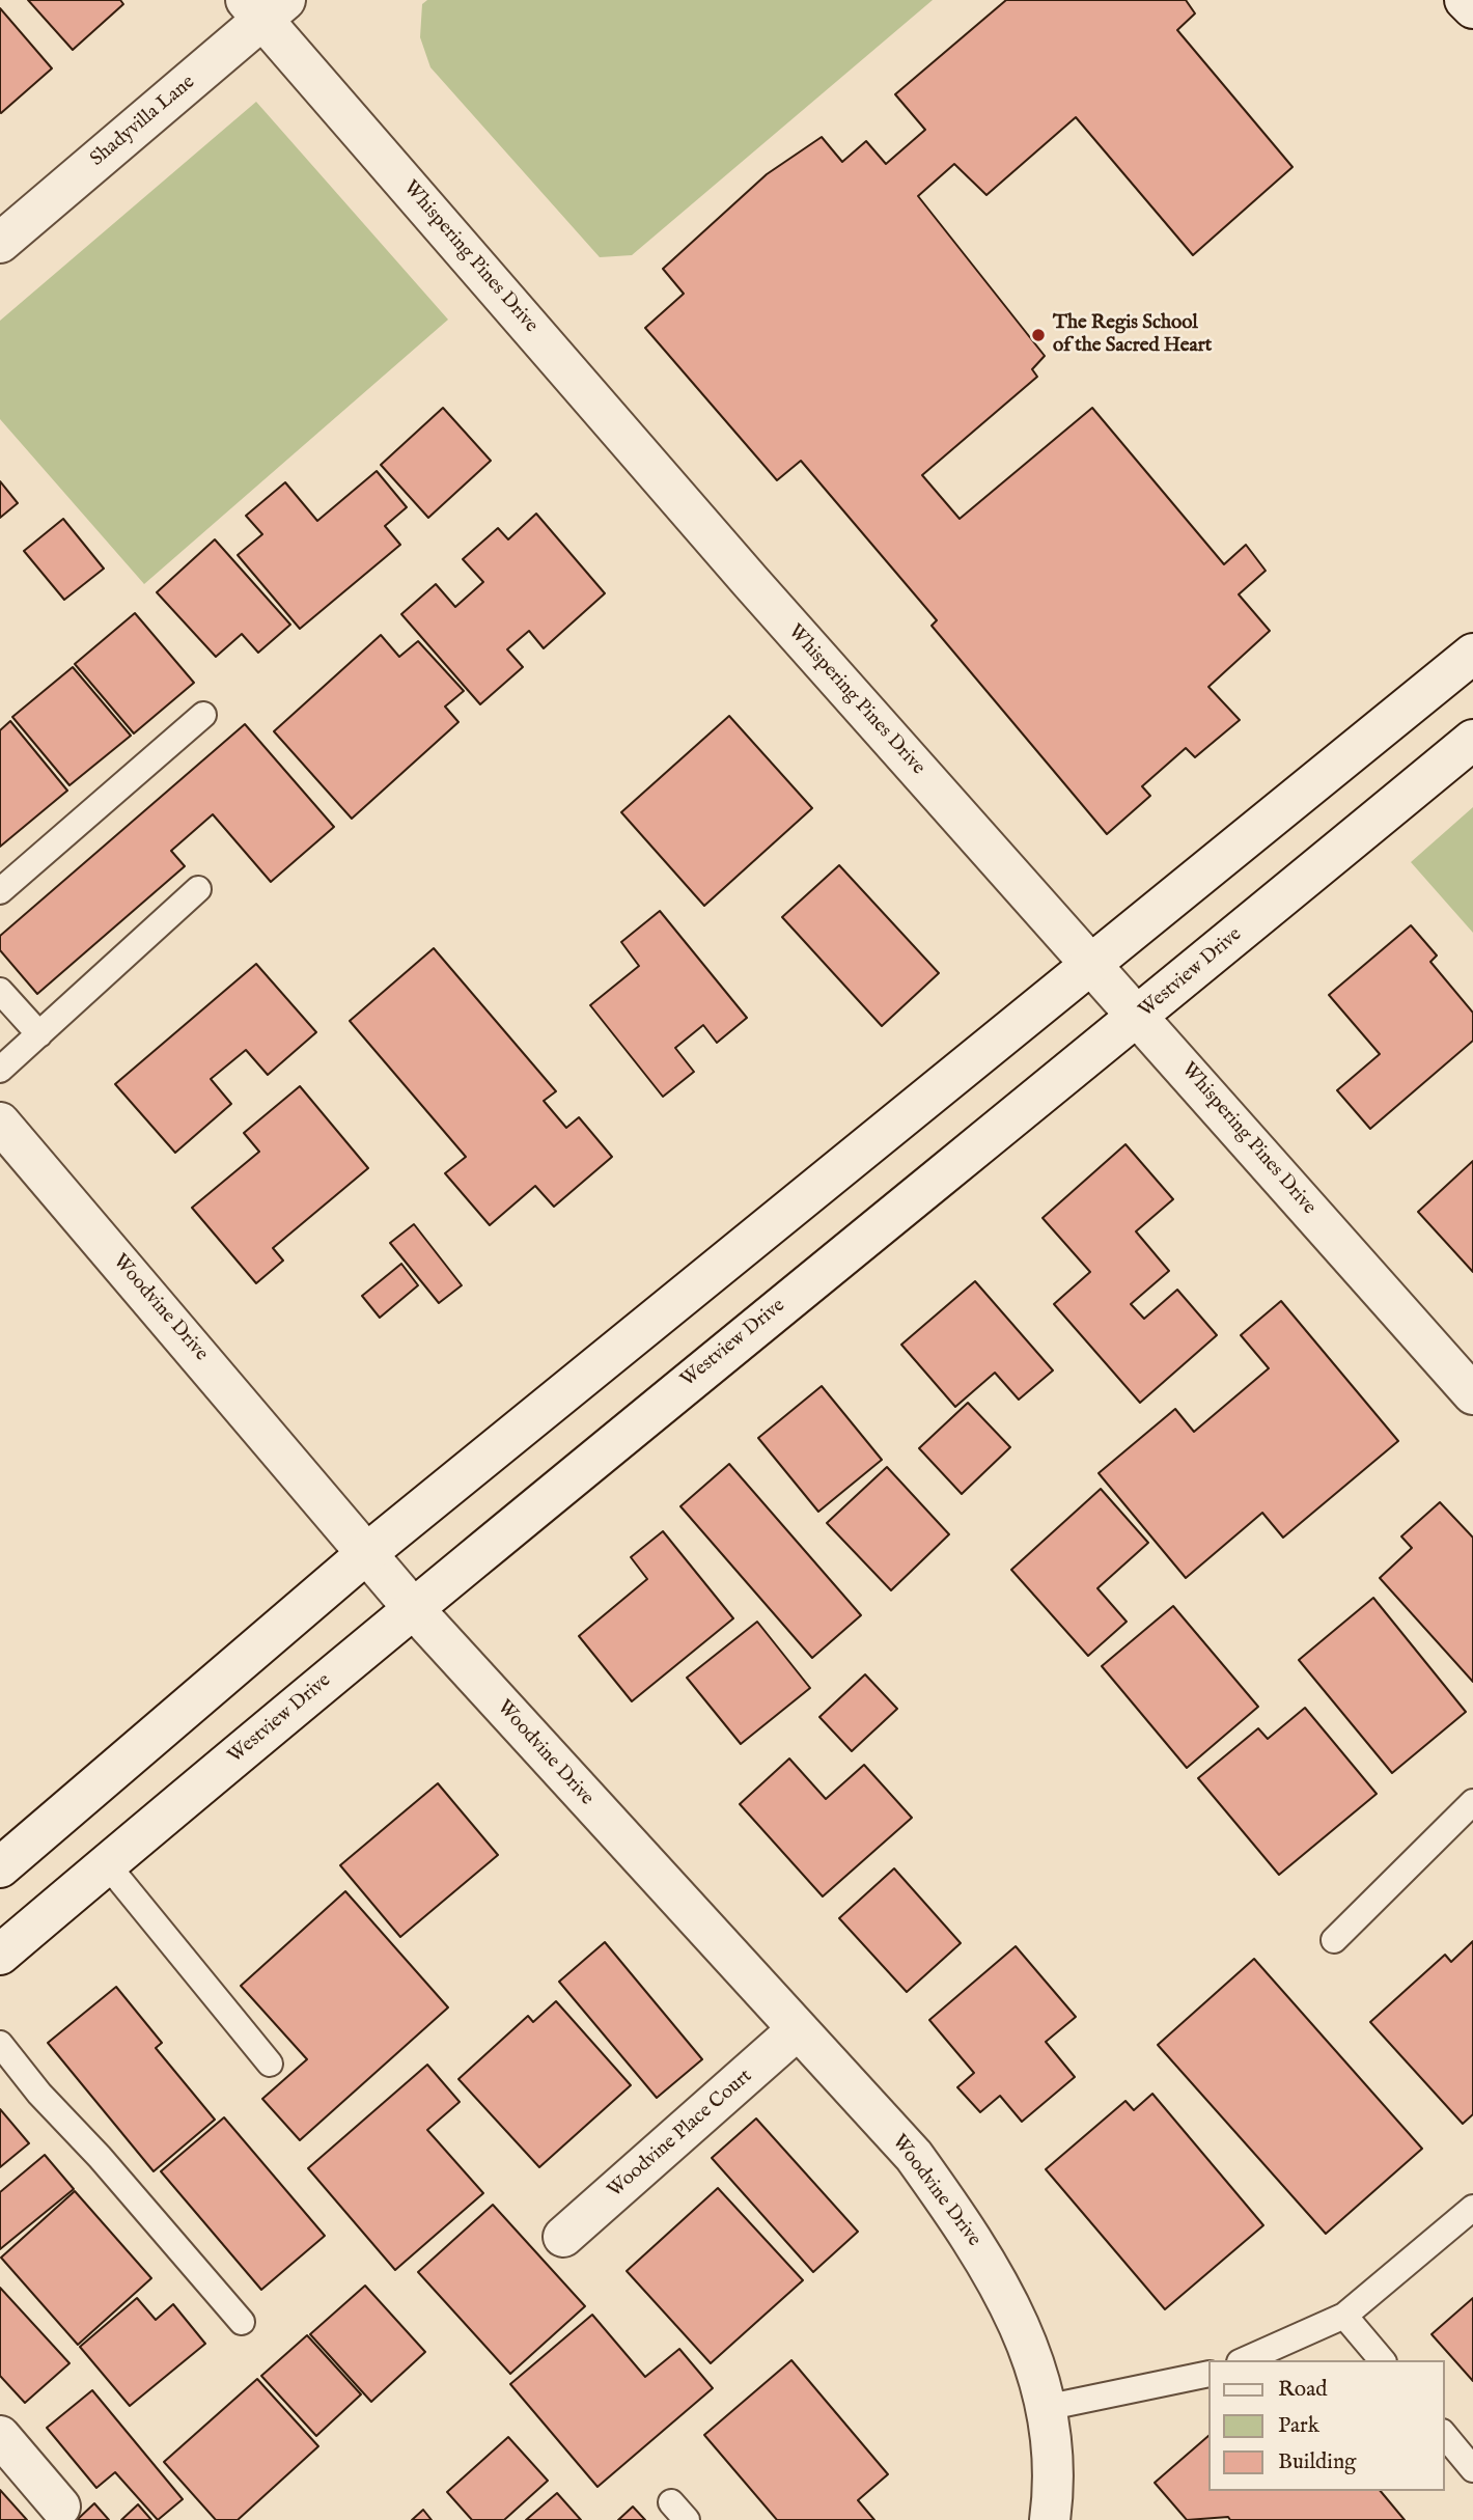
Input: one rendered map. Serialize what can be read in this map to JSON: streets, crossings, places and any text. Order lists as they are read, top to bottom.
{
  "streets": {
    "street": [
      "Shadyvilla Lane",
      "Whispering Pines Drive",
      "Westview Drive",
      "Woodvine Drive",
      "Woodvine Place Court"
    ]
  },
  "crossings": [
    ["Shadyvilla Lane", "Whispering Pines Drive"],
    ["Whispering Pines Drive", "Westview Drive"],
    ["Westview Drive", "Woodvine Drive"],
    ["Woodvine Drive", "Woodvine Place Court"]
  ],
  "places": ["The Regis School of the Sacred Heart"],
  "legend": ["Road", "Park", "Building"]
}
